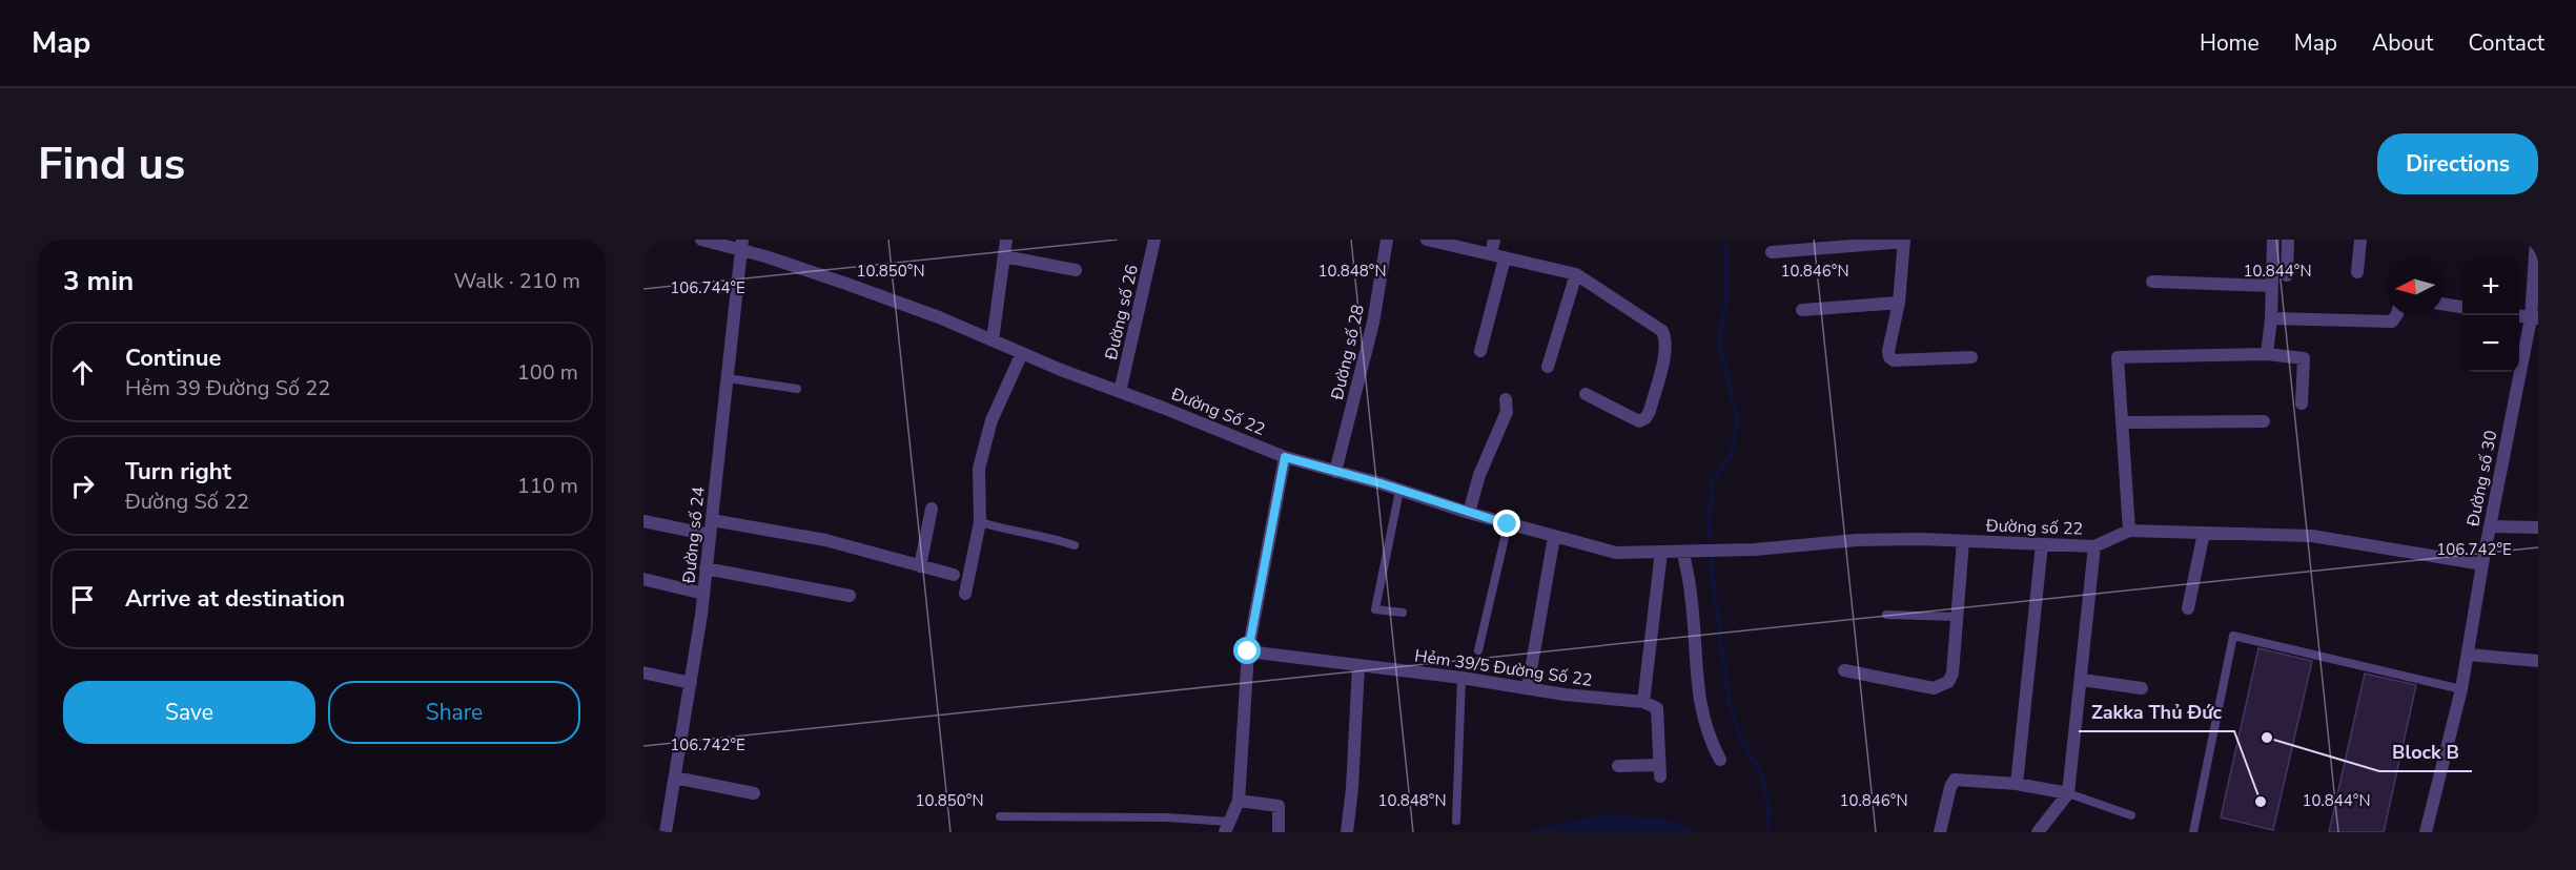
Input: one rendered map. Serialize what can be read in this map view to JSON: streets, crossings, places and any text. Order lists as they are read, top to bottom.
{
  "streets": {
    "street": [
      "Đường số 26",
      "Đường số 28",
      "Đường Số 22",
      "Đường số 30",
      "Đường số 22",
      "Đường số 24",
      "Hẻm 39/5 Đường Số 22"
    ]
  },
  "crossings": [
    ["Đường số 26", "Đường Số 22"],
    ["Đường số 28", "Đường Số 22"],
    ["Đường Số 22", "Đường số 22"],
    ["Đường Số 22", "Đường số 24"],
    ["Đường số 30", "Đường số 22"]
  ],
  "places": ["Block B", "Zakka Thủ Đức"],
  "north": "left",
  "page": {
    "header": "Map",
    "nav": [
      "Home",
      "Map",
      "About",
      "Contact"
    ],
    "buttons": [
      "Directions",
      ["Save", "Share"]
    ],
    "title": "Find us",
    "heading": ["3 min", "Walk · 210 m"],
    "map_buttons": ["+", "−"],
    "list": [
      ["Continue", "Hẻm 39 Đường Số 22", "100 m"],
      ["Turn right", "Đường Số 22", "110 m"],
      "Arrive at destination"
    ]
  },
  "coordinates": [
    "10.850°N",
    "10.848°N",
    "10.846°N",
    "10.844°N",
    "106.744°E",
    "106.742°E"
  ]
}
